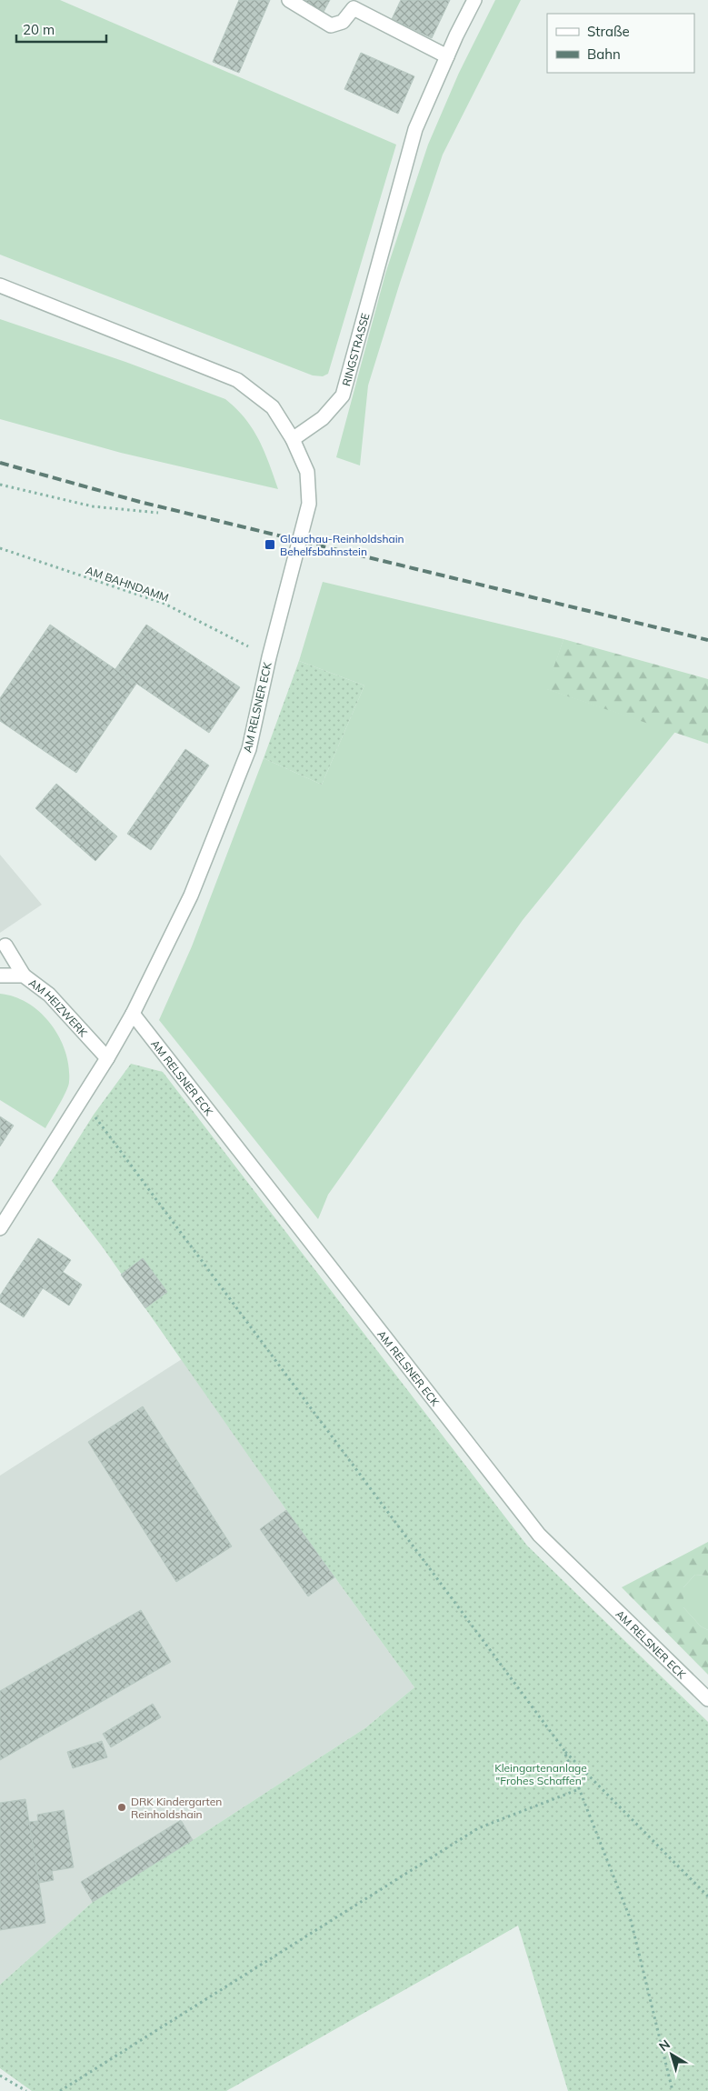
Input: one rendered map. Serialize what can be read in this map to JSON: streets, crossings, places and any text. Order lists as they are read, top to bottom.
{
  "streets": {
    "street": ["RINGSTRASSE", "AM RELSNER ECK", "AM HEIZWERK"],
    "path": ["AM BAHNDAMM"]
  },
  "crossings": [
    ["RINGSTRASSE", "AM RELSNER ECK"],
    ["AM BAHNDAMM", "AM RELSNER ECK"],
    ["AM RELSNER ECK", "AM HEIZWERK"]
  ],
  "parks": ["Kleingartenanlage \"Frohes Schaffen\""],
  "places": {
    "transit": ["Glauchau-Reinholdshain Behelfsbahnstein"],
    "other": ["DRK Kindergarten Reinholdshain"]
  },
  "legend": ["Straße", "Bahn"],
  "scale_bar": "20 m",
  "north": "top left"
}
